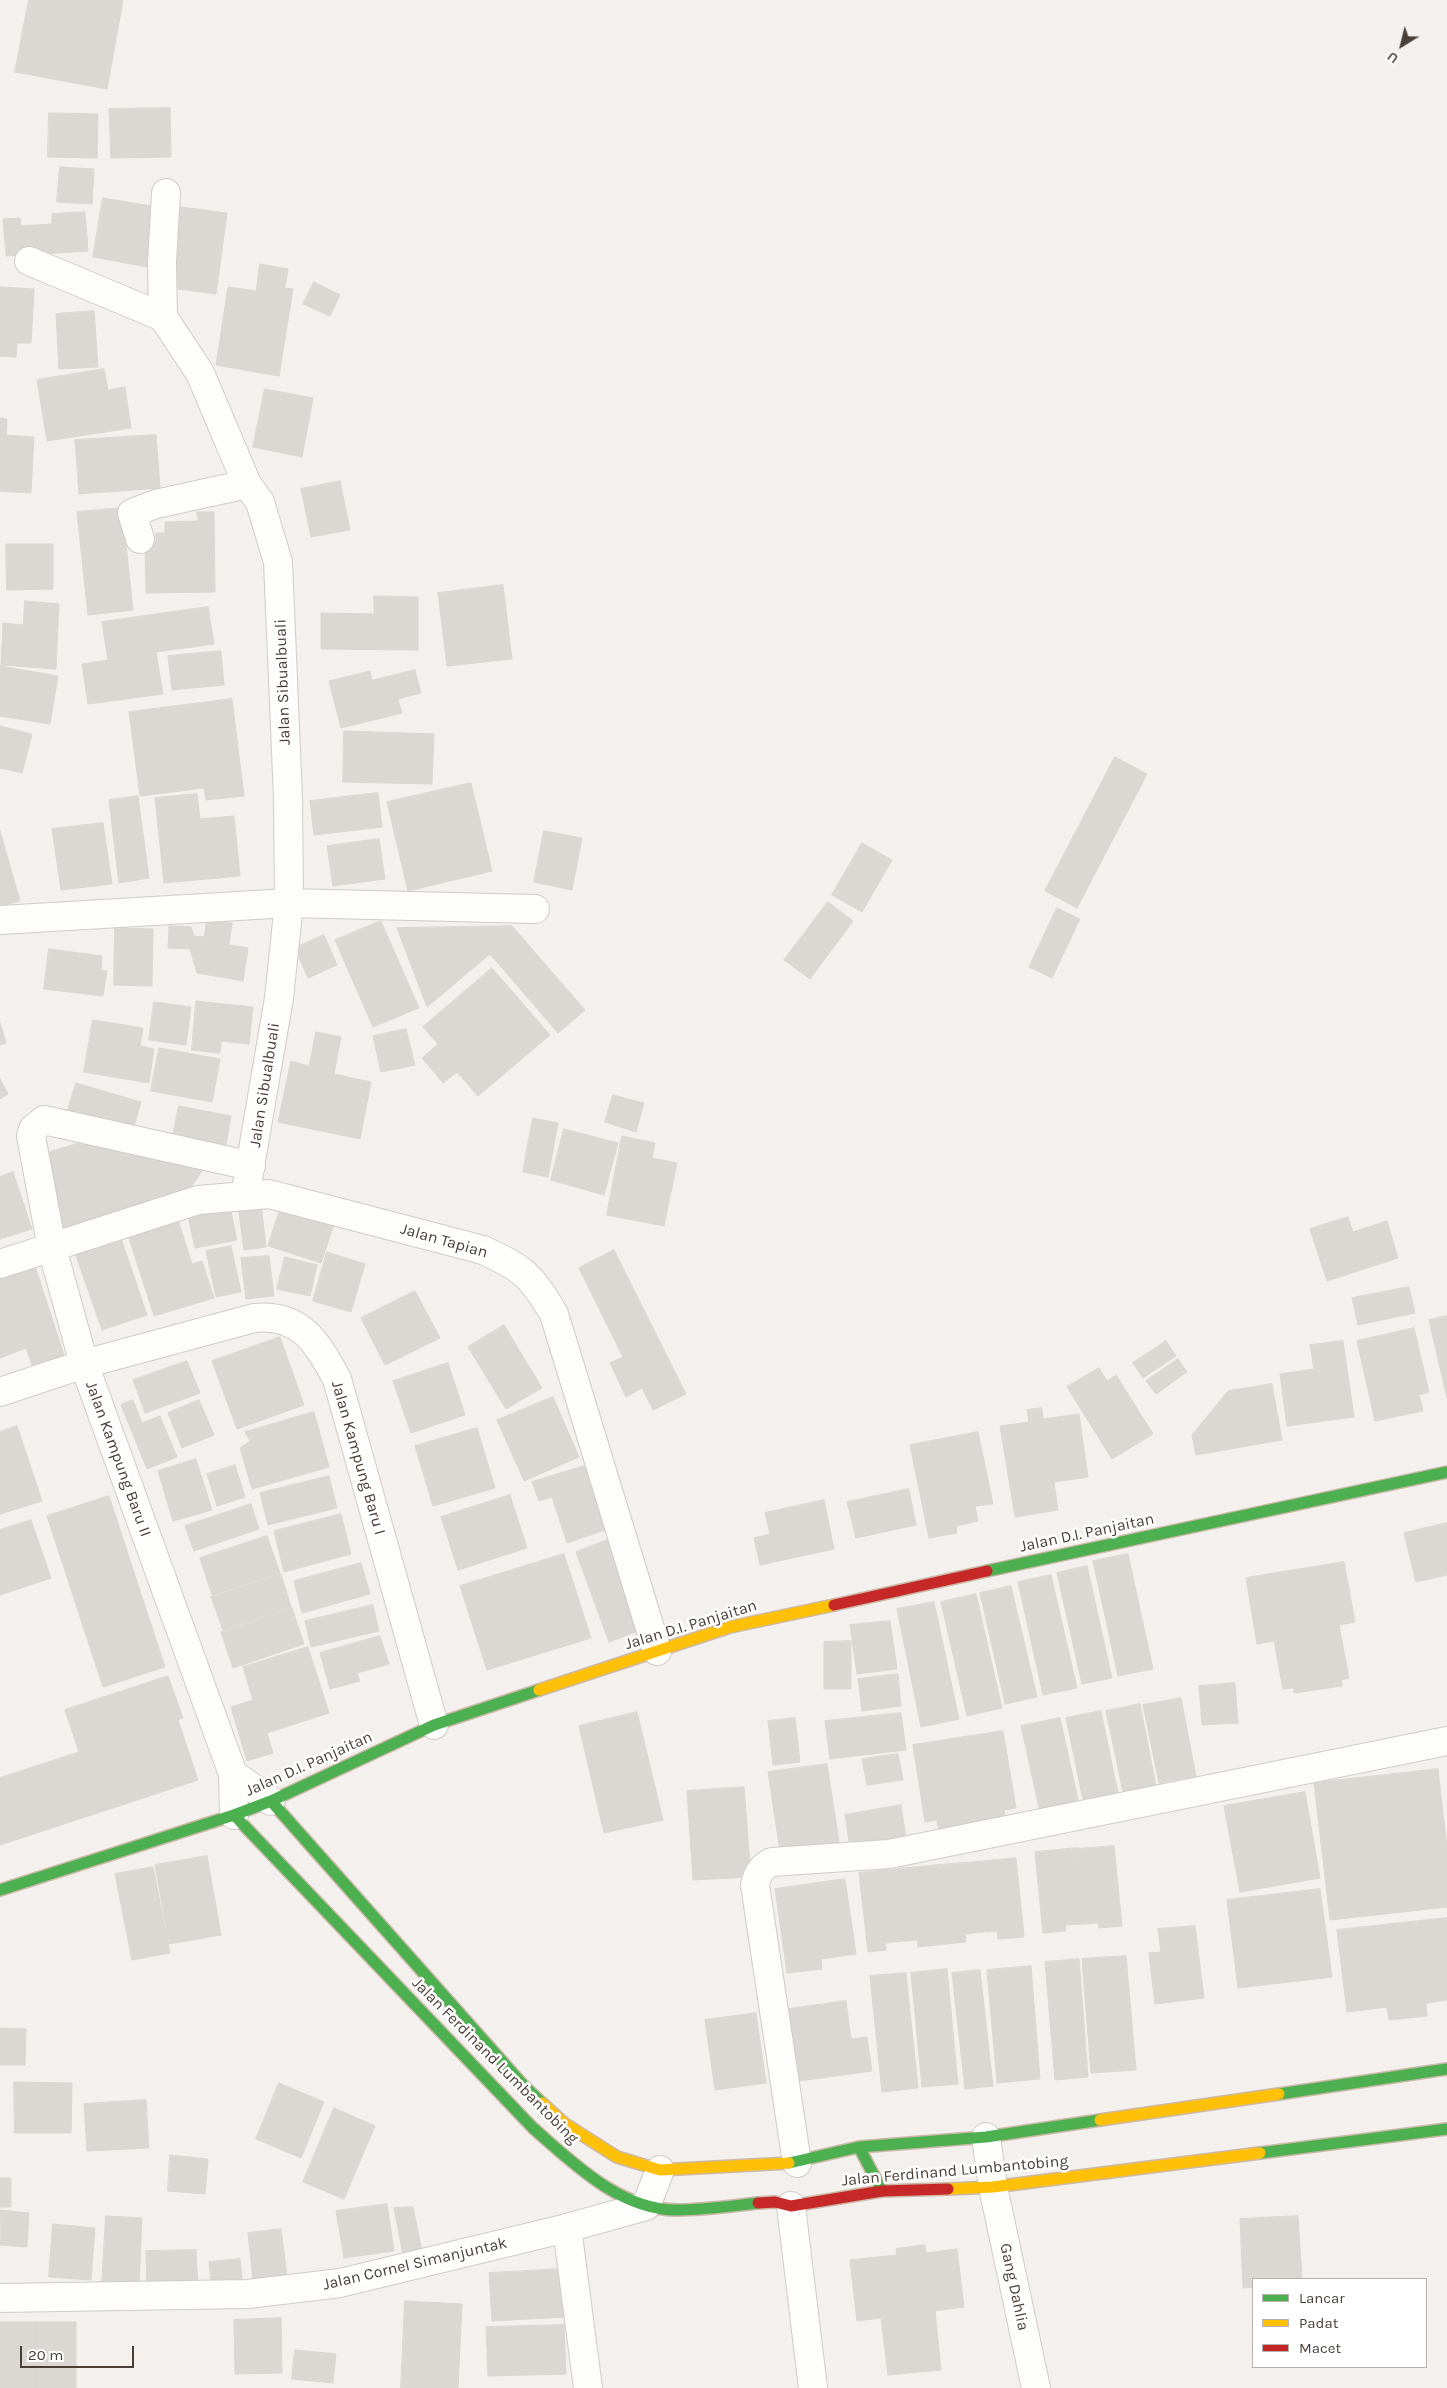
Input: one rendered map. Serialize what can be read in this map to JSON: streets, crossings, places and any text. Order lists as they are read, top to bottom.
{
  "streets": {
    "highway": ["Jalan D.I. Panjaitan", "Jalan Ferdinand Lumbantobing"],
    "street": [
      "Jalan Sibualbuali",
      "Jalan Tapian",
      "Jalan Kampung Baru I",
      "Jalan Kampung Baru II",
      "Jalan Cornel Simanjuntak",
      "Gang Dahlia"
    ]
  },
  "crossings": [
    ["Jalan Sibualbuali", "Jalan Tapian"],
    ["Jalan Sibualbuali", "Jalan Kampung Baru II"],
    ["Jalan Tapian", "Jalan Kampung Baru II"],
    ["Jalan Tapian", "Jalan D.I. Panjaitan"],
    ["Jalan Kampung Baru I", "Jalan Kampung Baru II"],
    ["Jalan Kampung Baru I", "Jalan D.I. Panjaitan"],
    ["Jalan Kampung Baru II", "Jalan D.I. Panjaitan"],
    ["Jalan Kampung Baru II", "Jalan Ferdinand Lumbantobing"],
    ["Jalan D.I. Panjaitan", "Jalan Ferdinand Lumbantobing"],
    ["Jalan Ferdinand Lumbantobing", "Jalan Cornel Simanjuntak"],
    ["Jalan Ferdinand Lumbantobing", "Gang Dahlia"]
  ],
  "legend": ["Lancar", "Padat", "Macet"],
  "scale_bar": "20 m",
  "north": "bottom left"
}
